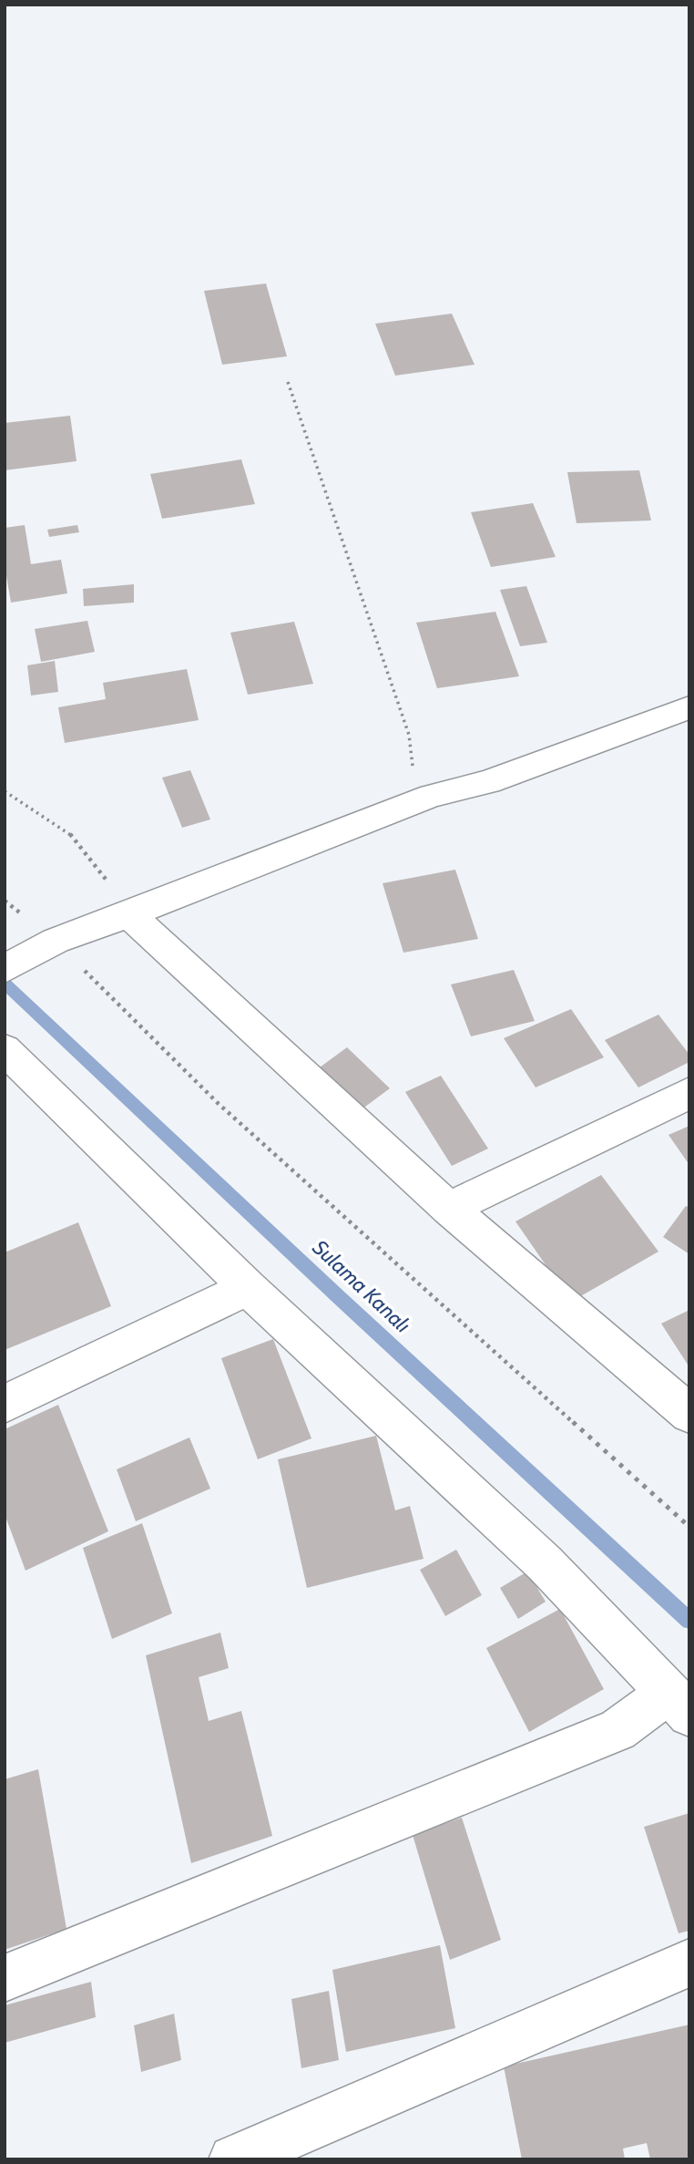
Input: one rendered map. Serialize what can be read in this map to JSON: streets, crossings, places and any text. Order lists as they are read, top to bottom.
{
  "water": ["Sulama Kanalı"]
}
